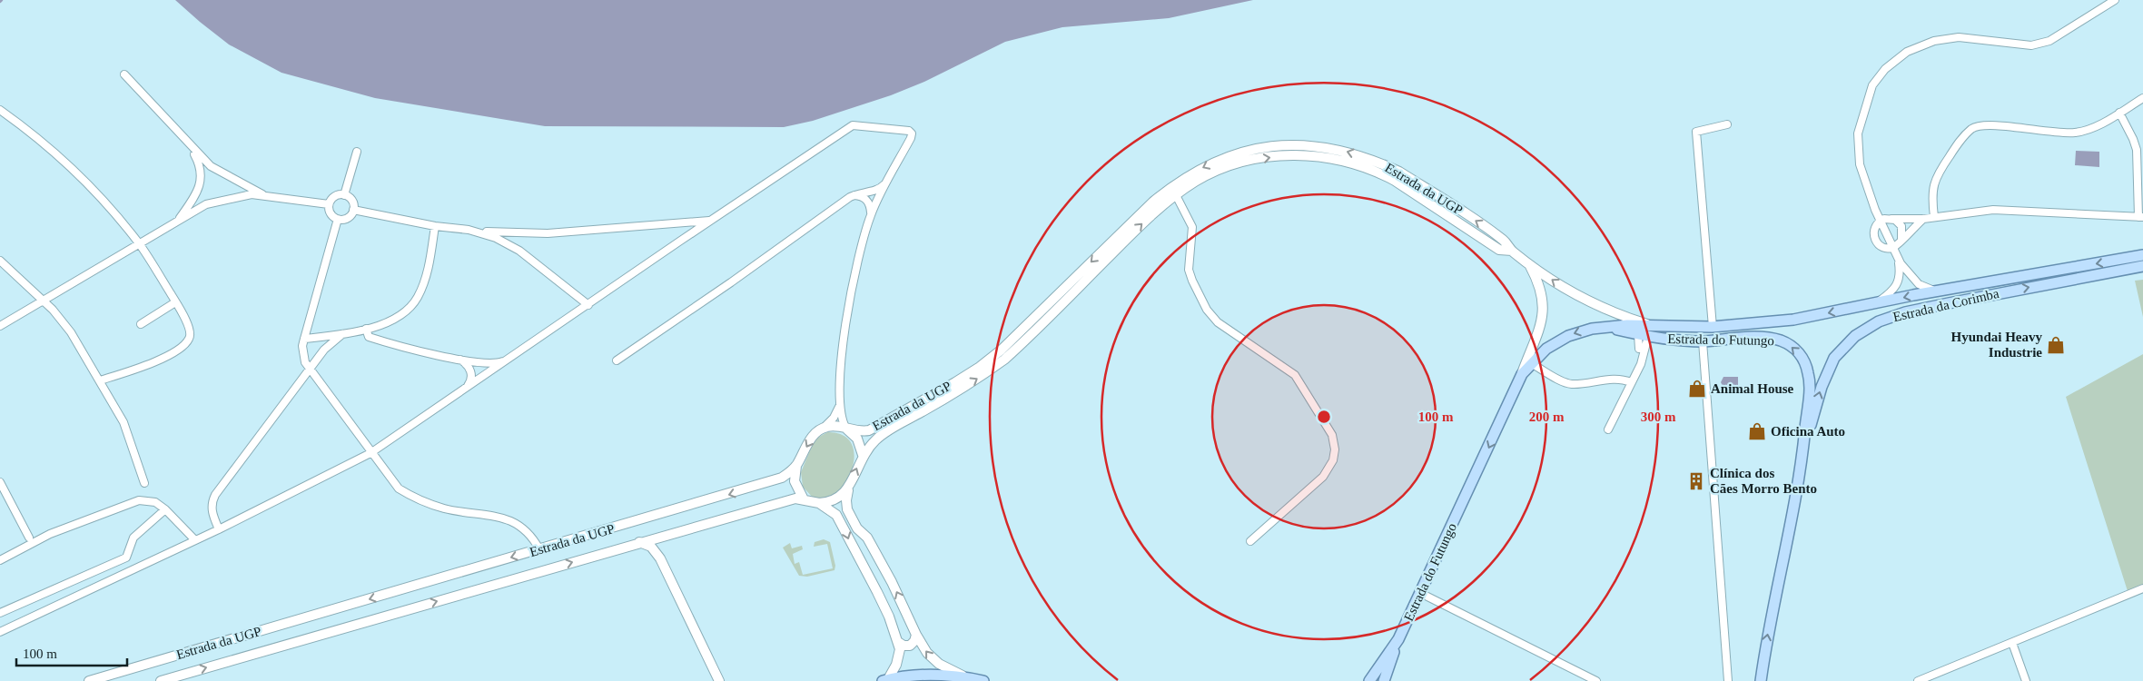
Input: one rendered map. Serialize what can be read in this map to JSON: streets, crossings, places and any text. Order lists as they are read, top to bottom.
{
  "streets": {
    "main road": ["Estrada da UGP", "Estrada da Corimba", "Estrada do Futungo"]
  },
  "crossings": [
    ["Estrada da UGP", "Estrada do Futungo"],
    ["Estrada da Corimba", "Estrada do Futungo"]
  ],
  "places": {
    "shop": ["Hyundai Heavy Industrie", "Animal House", "Oficina Auto"],
    "building": ["Clínica dos Cães Morro Bento"]
  },
  "scale_bar": "100 m",
  "rings": ["100 m", "200 m", "300 m"]
}
